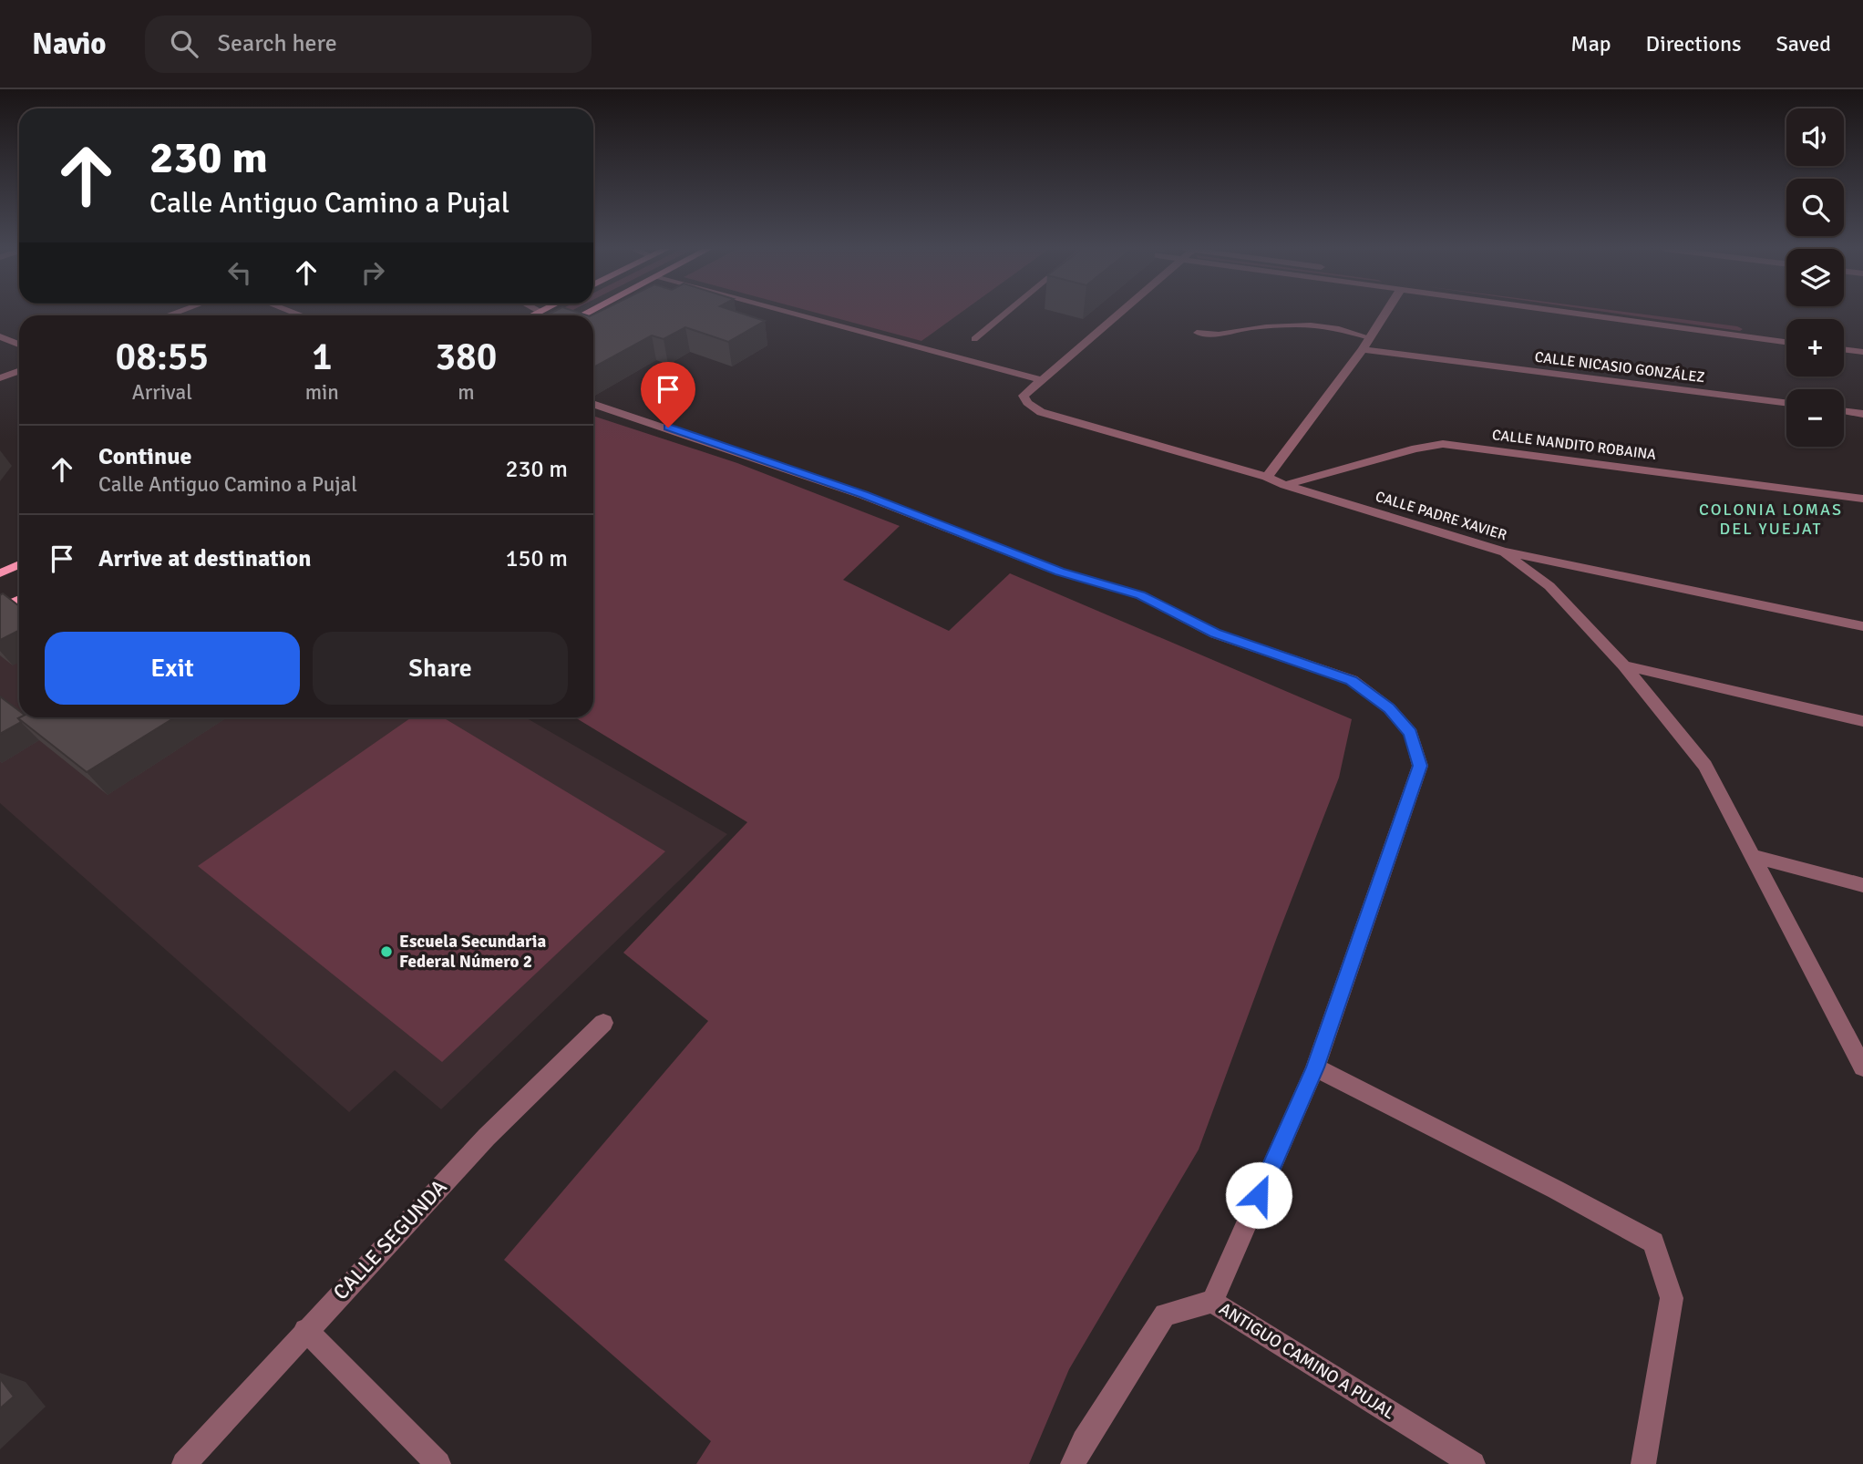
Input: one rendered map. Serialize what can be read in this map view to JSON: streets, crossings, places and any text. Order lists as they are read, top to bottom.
{
  "streets": {
    "street": [
      "CALLE NICASIO GONZÁLEZ",
      "CALLE NANDITO ROBAINA",
      "CALLE PADRE XAVIER",
      "CALLE SEGUNDA",
      "ANTIGUO CAMINO A PUJAL"
    ]
  },
  "crossings": [
    ["CALLE NANDITO ROBAINA", "CALLE PADRE XAVIER"]
  ],
  "districts": ["COLONIA LOMAS DEL YUEJAT"],
  "places": ["Escuela Secundaria Federal Número 2"],
  "page": {
    "header": "Navio",
    "search": "Search here",
    "nav": ["Map", "Directions", "Saved"],
    "map_buttons": ["+", "−"],
    "turn": ["230 m", "Calle Antiguo Camino a Pujal"],
    "eta": [
      "08:55",
      "Arrival",
      "1",
      "min",
      "380",
      "m"
    ],
    "list": [
      {
        "name": "Continue",
        "note": "Calle Antiguo Camino a Pujal",
        "value": "230 m"
      },
      {
        "name": "Arrive at destination",
        "value": "150 m"
      }
    ],
    "buttons": ["Exit", "Share"]
  }
}
